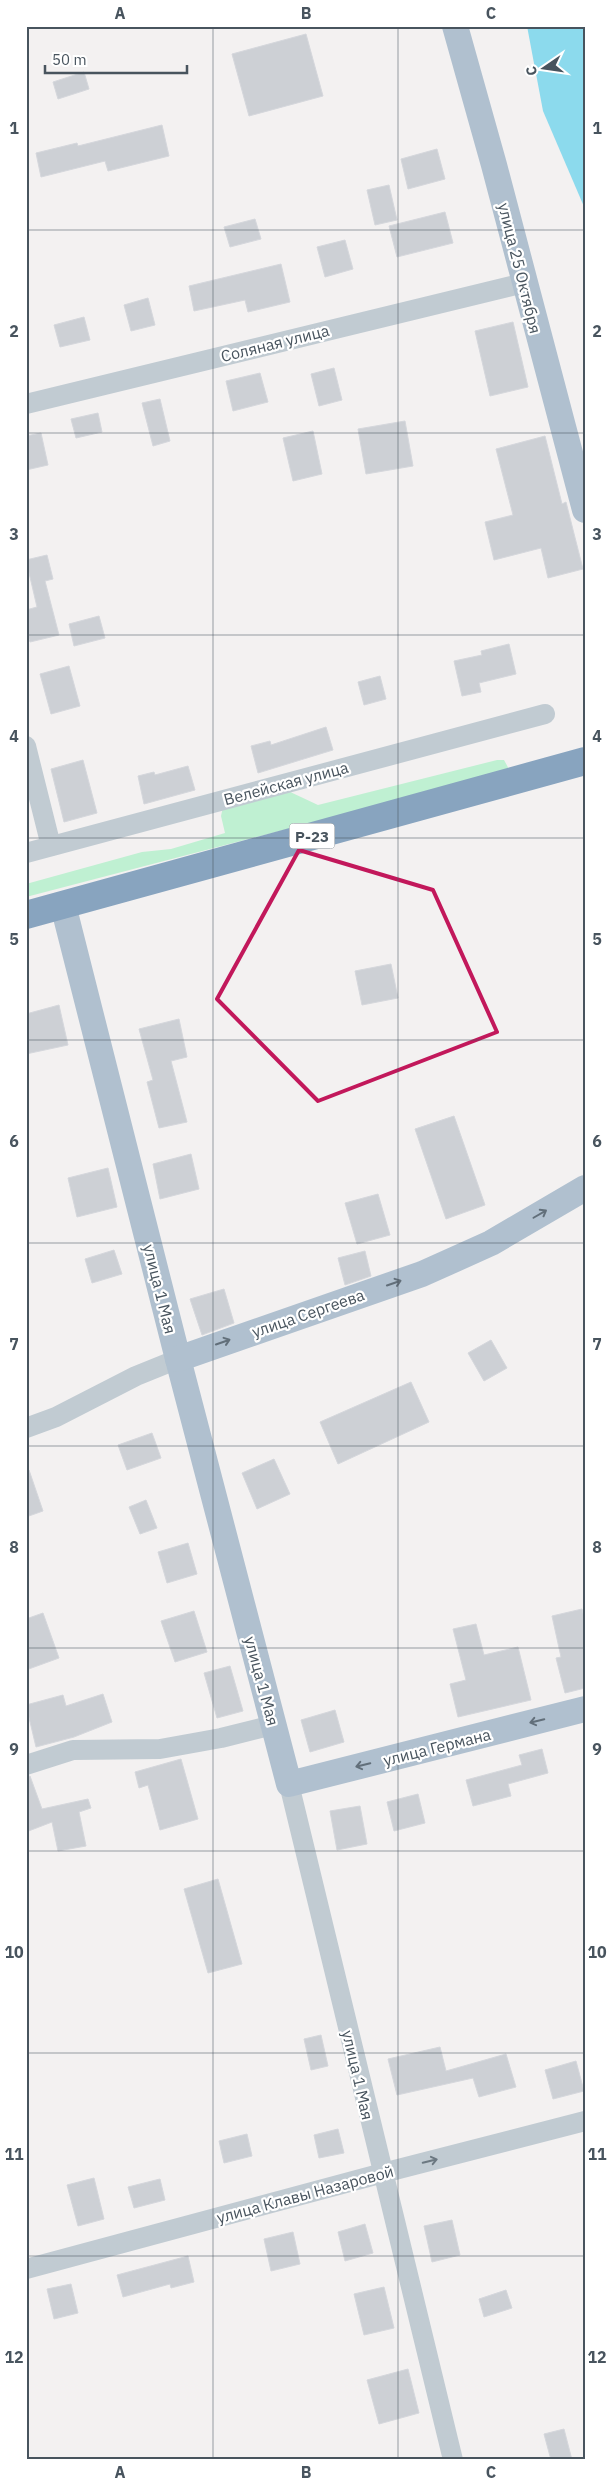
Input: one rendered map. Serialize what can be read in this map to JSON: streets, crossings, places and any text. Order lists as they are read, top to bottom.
{
  "streets": {
    "highway": ["Р-23"],
    "main road": [
      "улица 25 Октября",
      "улица 1 Мая",
      "улица Сергеева",
      "улица Германа"
    ],
    "street": ["Соляная улица", "Велейская улица", "улица Клавы Назаровой"]
  },
  "crossings": [
    ["улица 25 Октября", "Соляная улица"],
    ["Р-23", "улица 1 Мая"],
    ["улица 1 Мая", "улица Сергеева"],
    ["улица 1 Мая", "улица Германа"],
    ["улица 1 Мая", "улица Клавы Назаровой"]
  ],
  "one_way": ["улица Сергеева", "улица Германа", "улица Клавы Назаровой"],
  "scale_bar": "50 m",
  "north": "left",
  "grid": {
    "columns": ["A", "B", "C"],
    "rows": [
      "1",
      "2",
      "3",
      "4",
      "5",
      "6",
      "7",
      "8",
      "9",
      "10",
      "11",
      "12"
    ]
  }
}
